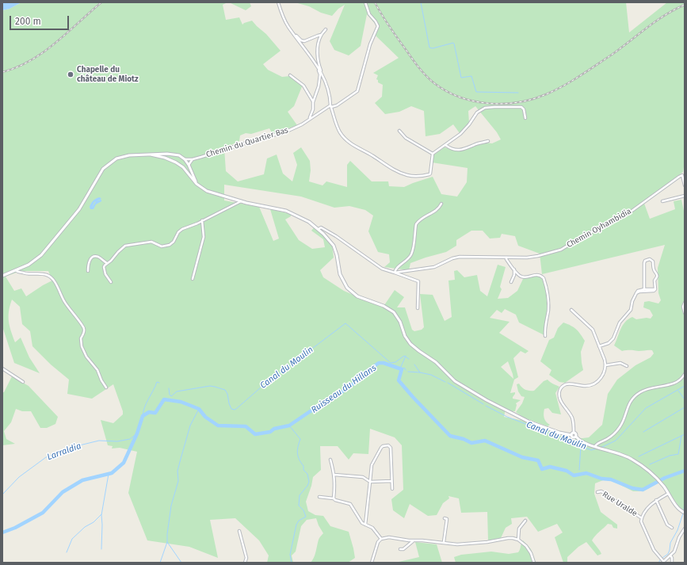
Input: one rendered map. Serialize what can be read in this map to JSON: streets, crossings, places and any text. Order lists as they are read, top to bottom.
{
  "streets": {
    "street": ["Chemin du Quartier Bas", "Chemin Oyhambidia", "Rue Uralde"]
  },
  "water": ["Canal du Moulin", "Ruisseau du Hillans", "Larraldia"],
  "places": ["Chapelle du château de Miotz"],
  "scale_bar": "200 m"
}
